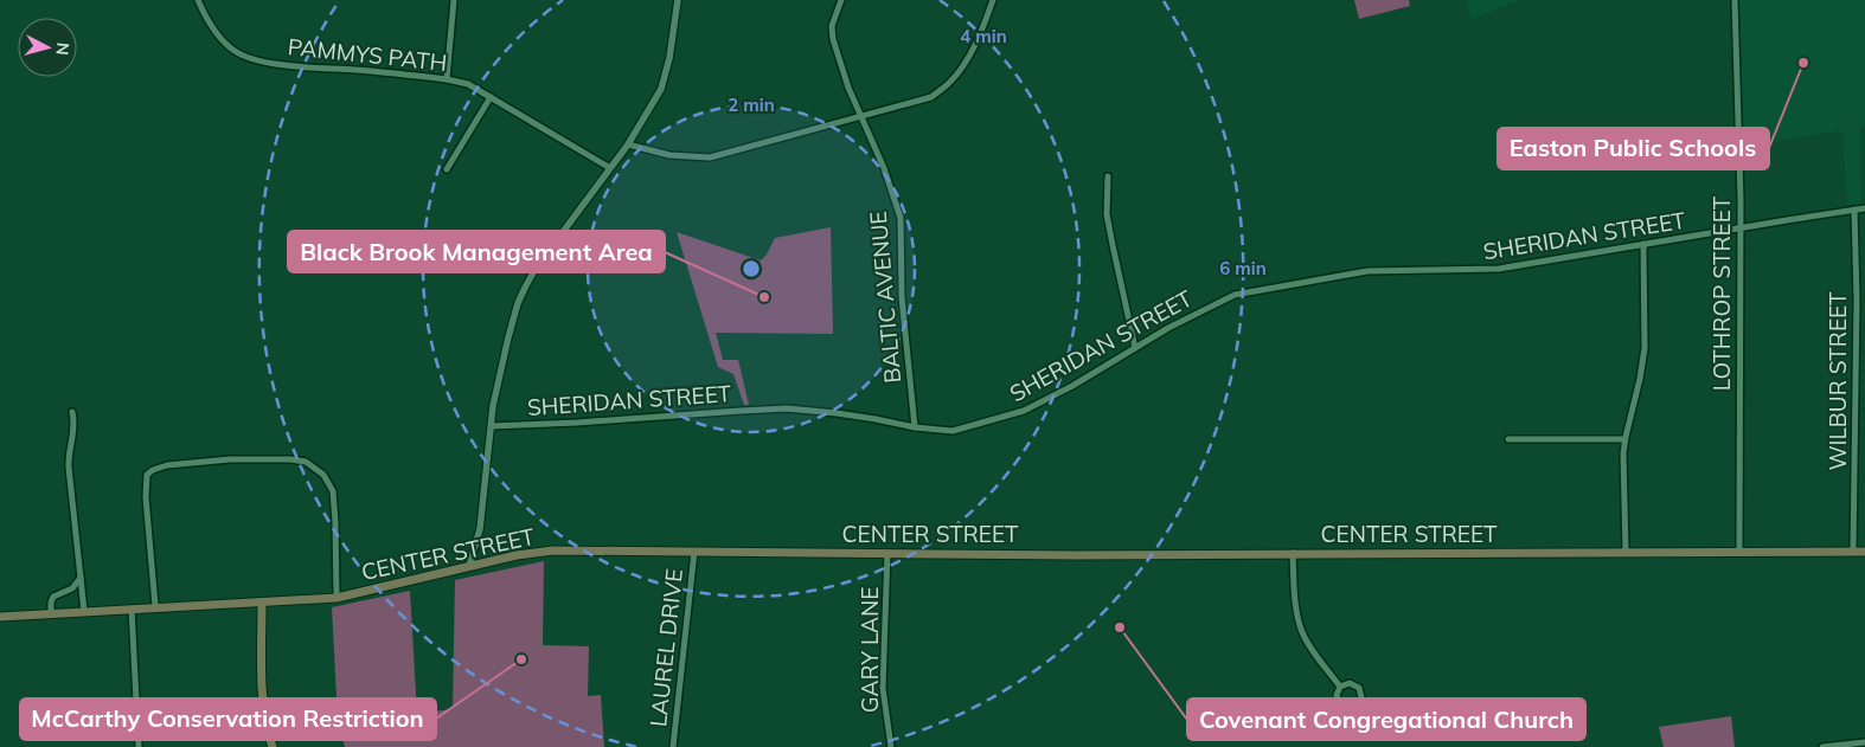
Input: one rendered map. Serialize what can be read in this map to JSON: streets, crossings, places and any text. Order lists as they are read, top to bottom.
{
  "streets": {
    "main road": ["CENTER STREET"],
    "street": [
      "PAMMYS PATH",
      "SHERIDAN STREET",
      "LOTHROP STREET",
      "BALTIC AVENUE",
      "WILBUR STREET",
      "LAUREL DRIVE",
      "GARY LANE"
    ]
  },
  "crossings": [
    ["SHERIDAN STREET", "LOTHROP STREET"],
    ["SHERIDAN STREET", "BALTIC AVENUE"],
    ["SHERIDAN STREET", "WILBUR STREET"],
    ["LOTHROP STREET", "CENTER STREET"],
    ["WILBUR STREET", "CENTER STREET"],
    ["CENTER STREET", "LAUREL DRIVE"],
    ["CENTER STREET", "GARY LANE"]
  ],
  "places": [
    "Easton Public Schools",
    "Black Brook Management Area",
    "Covenant Congregational Church",
    "McCarthy Conservation Restriction"
  ],
  "north": "right",
  "rings": ["4 min", "2 min", "6 min"]
}
